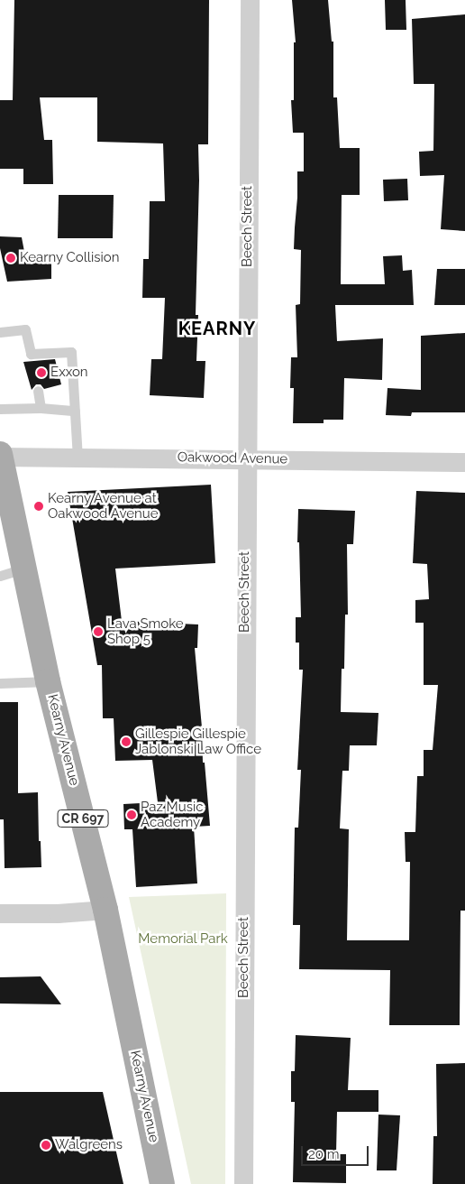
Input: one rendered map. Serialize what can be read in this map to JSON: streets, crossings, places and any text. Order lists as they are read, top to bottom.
{
  "streets": {
    "main road": ["Kearny Avenue", "CR 697"],
    "street": ["Beech Street", "Oakwood Avenue"]
  },
  "crossings": [
    ["Beech Street", "Oakwood Avenue"],
    ["Oakwood Avenue", "Kearny Avenue"]
  ],
  "districts": ["KEARNY"],
  "parks": ["Memorial Park"],
  "places": [
    "Kearny Collision",
    "Exxon",
    "Kearny Avenue at Oakwood Avenue",
    "Lava Smoke Shop 5",
    "Gillespie Gillespie Jablonski Law Office",
    "Paz Music Academy",
    "Walgreens"
  ],
  "scale_bar": "20 m"
}
